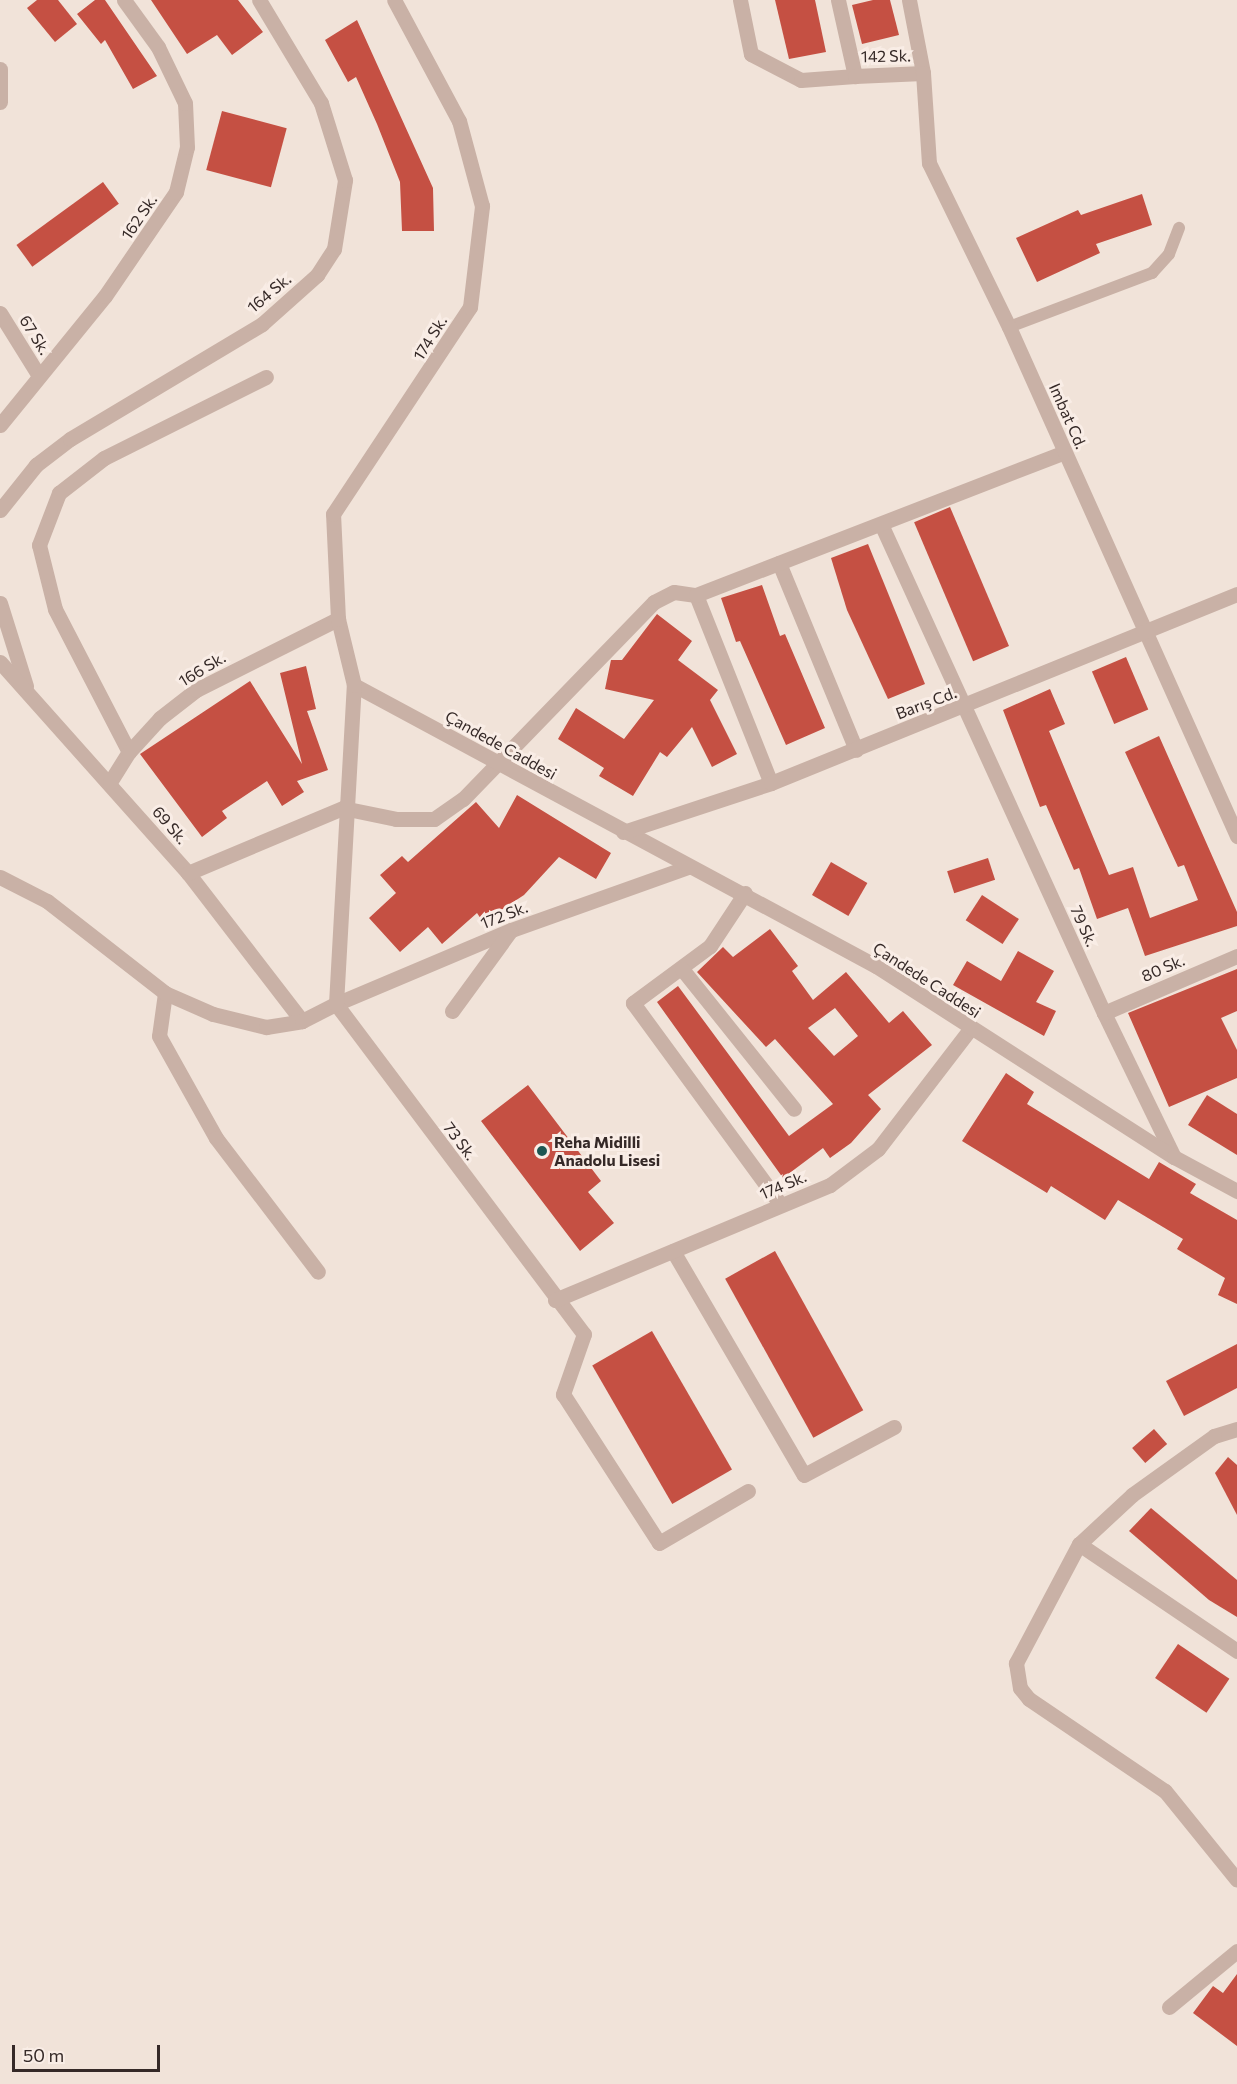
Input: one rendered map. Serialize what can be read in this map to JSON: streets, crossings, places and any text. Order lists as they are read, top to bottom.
{
  "streets": {
    "street": [
      "142 Sk.",
      "162 Sk.",
      "164 Sk.",
      "67 Sk.",
      "174 Sk.",
      "Imbat Cd.",
      "166 Sk.",
      "Barış Cd.",
      "Çandede Caddesi",
      "69 Sk.",
      "172 Sk.",
      "79 Sk.",
      "80 Sk.",
      "73 Sk."
    ]
  },
  "crossings": [
    ["142 Sk.", "Imbat Cd."],
    ["162 Sk.", "67 Sk."],
    ["174 Sk.", "166 Sk."],
    ["174 Sk.", "Çandede Caddesi"],
    ["174 Sk.", "73 Sk."],
    ["Imbat Cd.", "Barış Cd."],
    ["166 Sk.", "69 Sk."],
    ["Barış Cd.", "Çandede Caddesi"],
    ["Barış Cd.", "79 Sk."],
    ["Çandede Caddesi", "172 Sk."],
    ["Çandede Caddesi", "79 Sk."],
    ["172 Sk.", "73 Sk."],
    ["79 Sk.", "80 Sk."]
  ],
  "places": ["Reha Midilli Anadolu Lisesi"],
  "scale_bar": "50 m"
}
